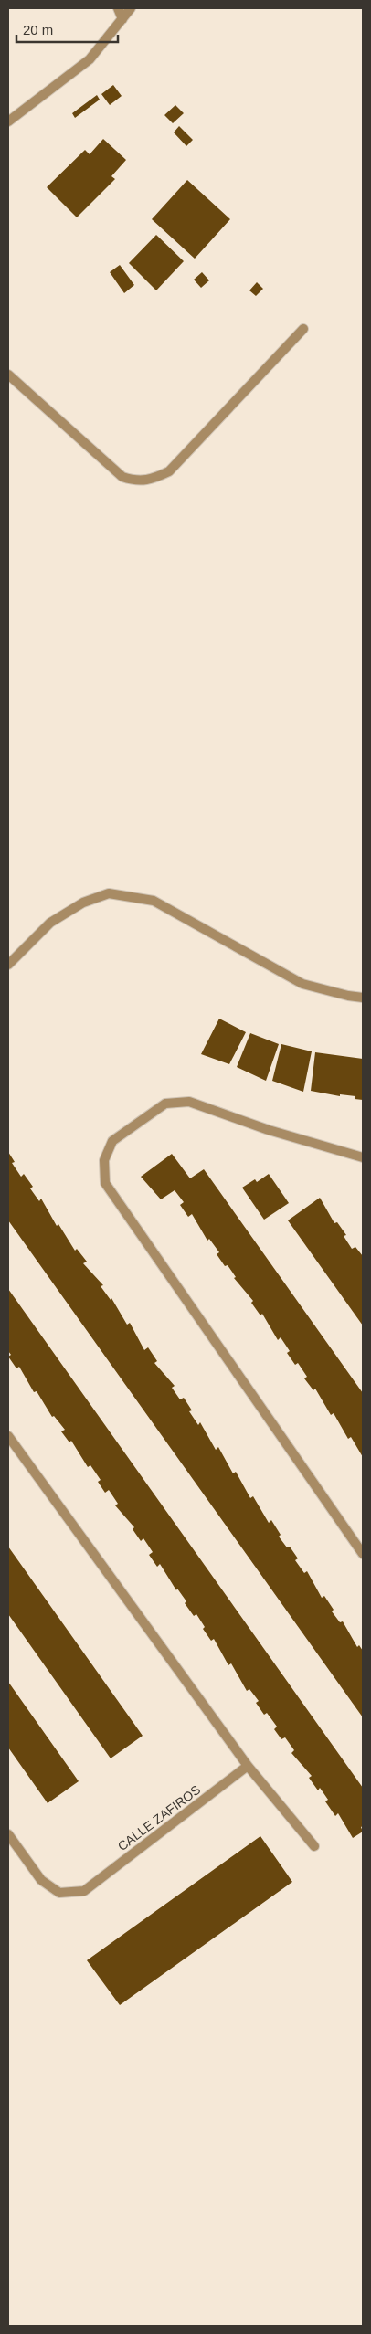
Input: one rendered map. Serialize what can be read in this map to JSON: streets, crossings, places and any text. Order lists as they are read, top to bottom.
{
  "streets": {
    "street": ["CALLE ZAFIROS"]
  },
  "scale_bar": "20 m"
}
